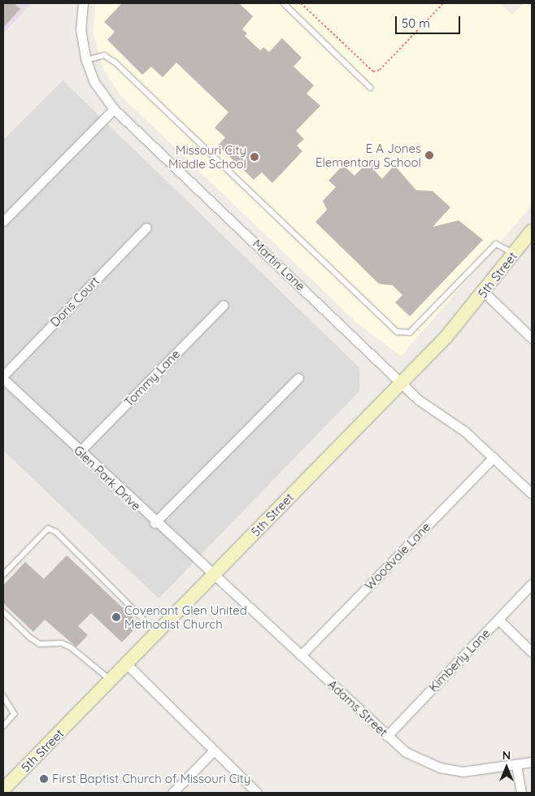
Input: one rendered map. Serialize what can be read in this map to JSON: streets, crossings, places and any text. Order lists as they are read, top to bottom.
{
  "streets": {
    "main road": ["5th Street"],
    "street": [
      "Martin Lane",
      "Doris Court",
      "Tommy Lane",
      "Glen Park Drive",
      "Woodvale Lane",
      "Kimberly Lane",
      "Adams Street"
    ]
  },
  "crossings": [
    ["Martin Lane", "5th Street"],
    ["Martin Lane", "Woodvale Lane"],
    ["5th Street", "Glen Park Drive"],
    ["5th Street", "Adams Street"],
    ["Tommy Lane", "Glen Park Drive"],
    ["Glen Park Drive", "Adams Street"],
    ["Woodvale Lane", "Adams Street"],
    ["Kimberly Lane", "Adams Street"]
  ],
  "places": [
    "E A Jones Elementary School",
    "Missouri City Middle School",
    "Covenant Glen United Methodist Church",
    "First Baptist Church of Missouri City"
  ],
  "scale_bar": "50 m",
  "north": "top"
}
